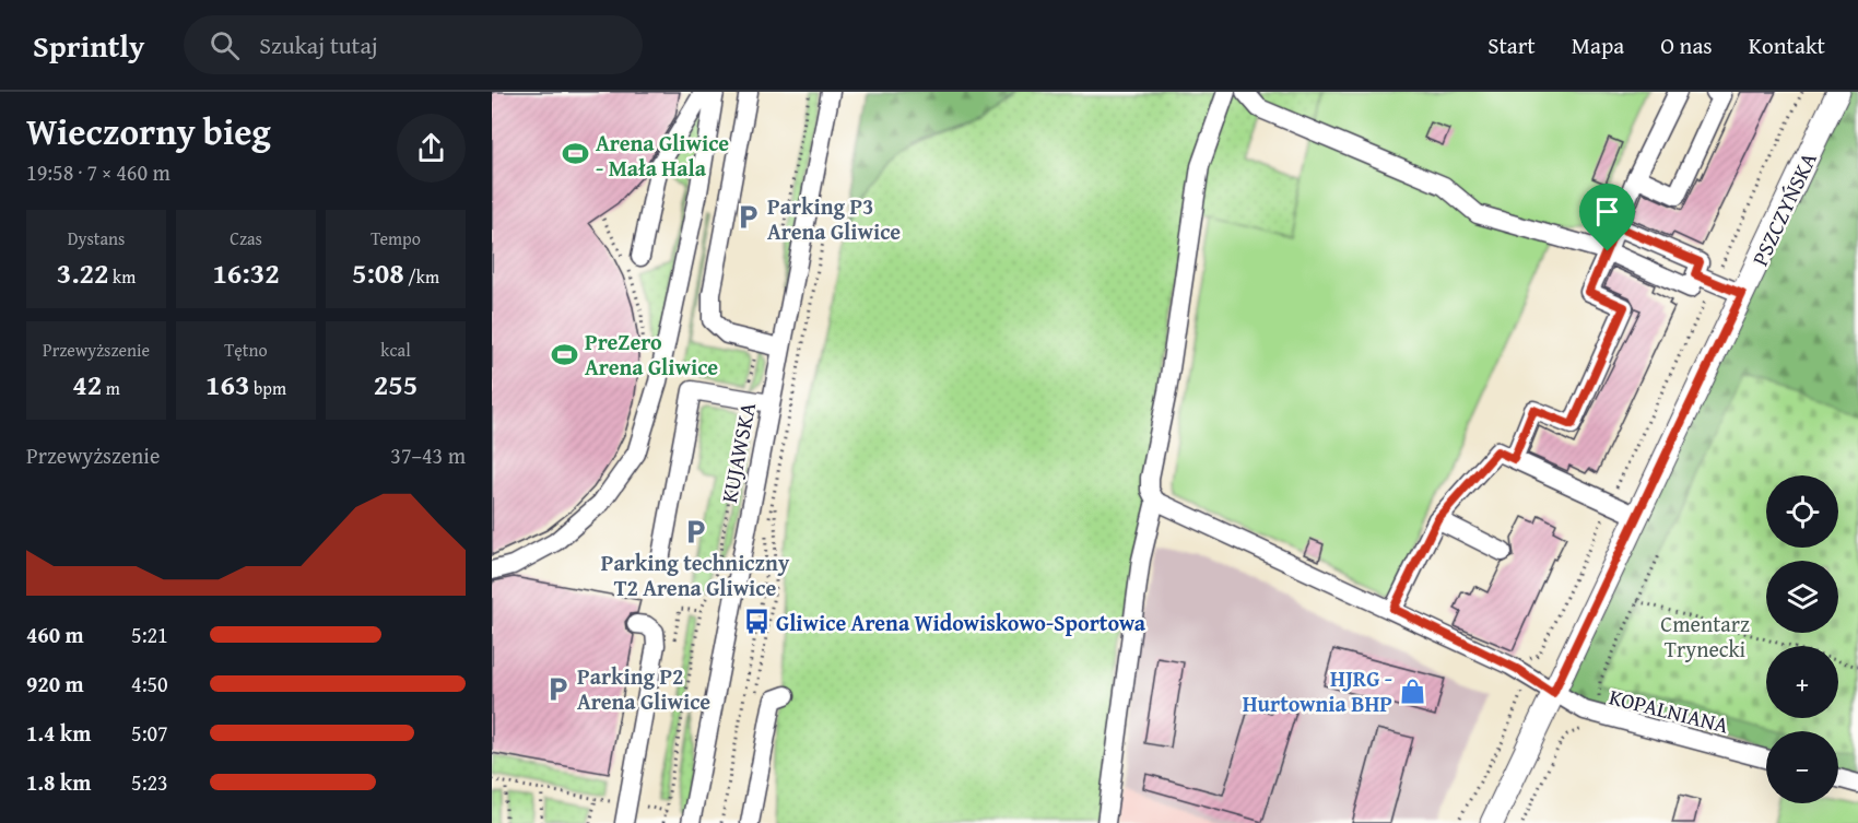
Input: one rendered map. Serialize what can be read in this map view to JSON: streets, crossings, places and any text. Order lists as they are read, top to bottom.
{
  "streets": {
    "main road": ["PSZCZYŃSKA"],
    "street": ["KUJAWSKA", "KOPALNIANA"]
  },
  "crossings": [
    ["PSZCZYŃSKA", "KOPALNIANA"]
  ],
  "parks": ["Cmentarz Trynecki"],
  "places": {
    "sports": ["Arena Gliwice - Mała Hala", "PreZero Arena Gliwice"],
    "parking": ["Parking P3 Arena Gliwice", "Parking techniczny T2 Arena Gliwice", "Parking P2 Arena Gliwice"],
    "bus stop": ["Gliwice Arena Widowiskowo-Sportowa"],
    "shop": ["HJRG - Hurtownia BHP"]
  },
  "page": {
    "header": "Sprintly",
    "search": "Szukaj tutaj",
    "nav": [
      "Start",
      "Mapa",
      "O nas",
      "Kontakt"
    ],
    "heading": ["Wieczorny bieg", "19:58 · 7 × 460 m"],
    "stats": [
      ["Dystans", "3.22 km"],
      ["Czas", "16:32"],
      ["Tempo", "5:08 /km"],
      ["Przewyższenie", "42 m"],
      ["Tętno", "163 bpm"],
      ["kcal", "255"]
    ],
    "chart": ["Przewyższenie", "37–43 m"],
    "map_buttons": ["+", "−"],
    "list": [
      {
        "name": "460 m",
        "note": "5:21"
      },
      {
        "name": "920 m",
        "note": "4:50"
      },
      {
        "name": "1.4 km",
        "note": "5:07"
      },
      {
        "name": "1.8 km",
        "note": "5:23"
      }
    ]
  }
}
